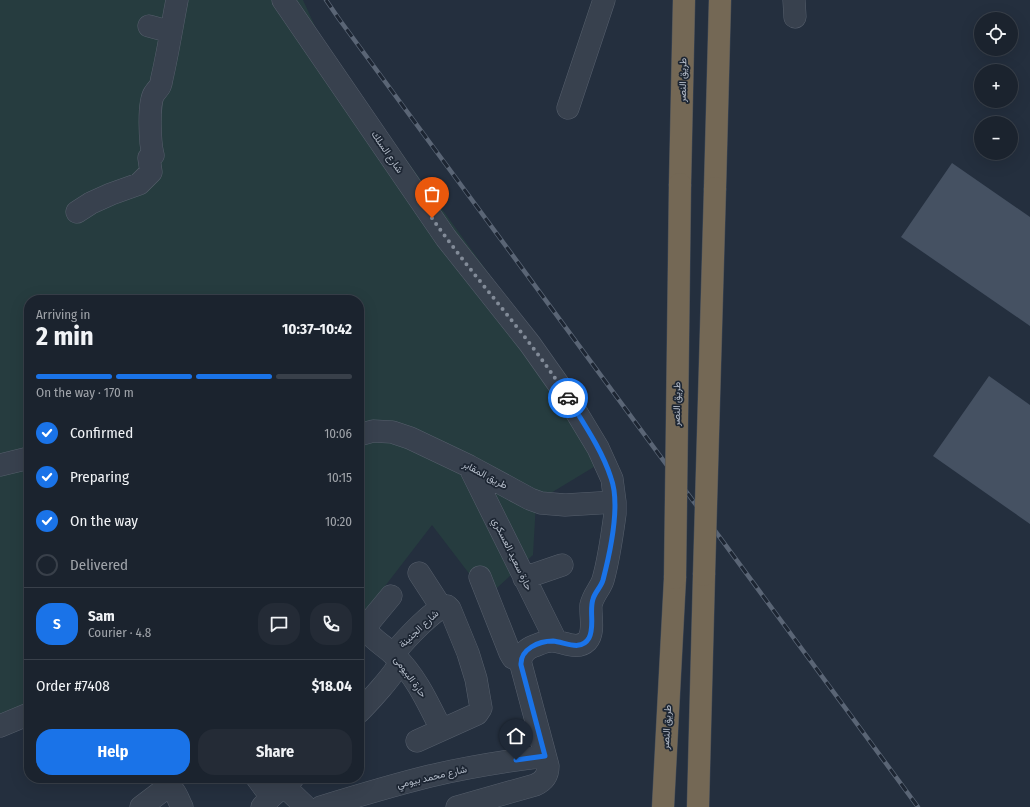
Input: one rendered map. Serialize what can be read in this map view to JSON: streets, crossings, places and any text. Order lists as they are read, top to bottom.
{
  "streets": {
    "highway": ["طريق النصر"],
    "street": [
      "شارع السلك",
      "طريق المقابر",
      "حارة سعيد العسكري",
      "شارع الجنينة",
      "حارة البيومى",
      "شارع محمد بيومي"
    ]
  },
  "crossings": [
    ["شارع السلك", "طريق المقابر"],
    ["شارع السلك", "حارة سعيد العسكري"],
    ["طريق المقابر", "حارة سعيد العسكري"],
    ["شارع الجنينة", "حارة البيومى"]
  ],
  "page": {
    "map_buttons": ["+", "−"],
    "heading": ["2 min", "Arriving in", "10:37–10:42"],
    "panel": [
      "Sam",
      "Courier · 4.8",
      "Order #7408",
      "$18.04"
    ],
    "bar": "On the way · 170 m",
    "list": [
      ["Confirmed", "10:06"],
      ["Preparing", "10:15"],
      ["On the way", "10:20"],
      "Delivered"
    ],
    "round": "S",
    "buttons": ["Help", "Share"]
  }
}
